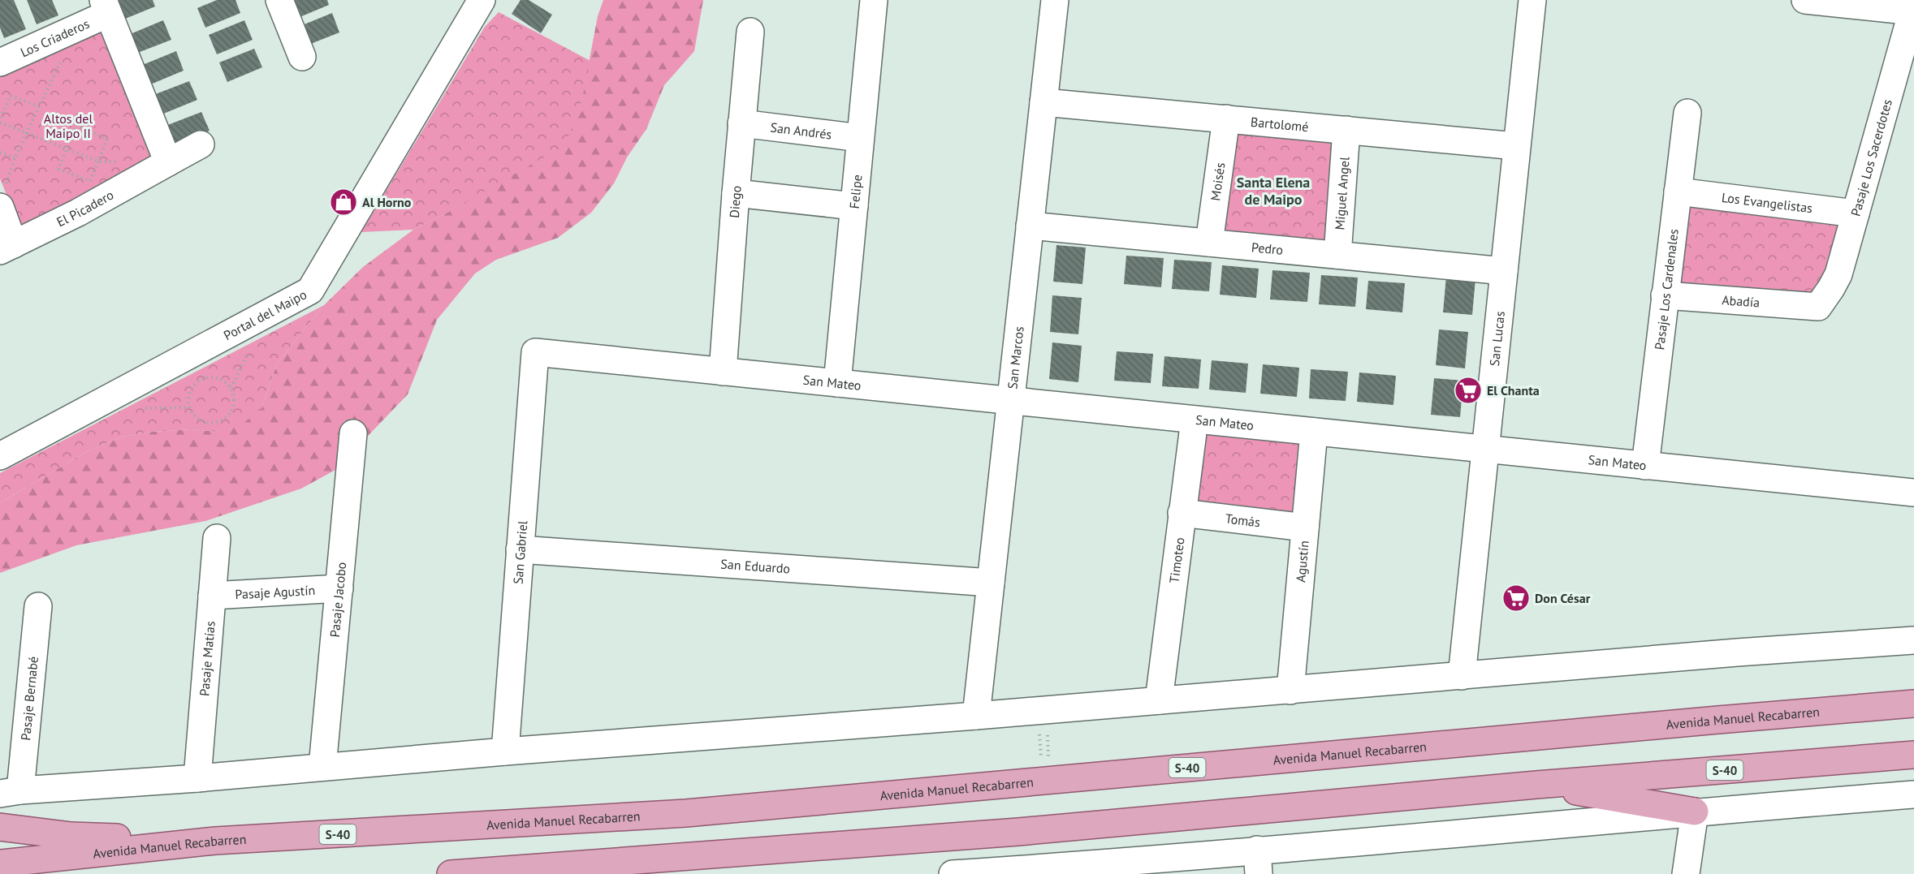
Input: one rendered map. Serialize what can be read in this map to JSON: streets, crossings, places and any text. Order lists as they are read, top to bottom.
{
  "streets": {
    "main road": ["Avenida Manuel Recabarren", "S-40"],
    "street": [
      "Los Criaderos",
      "Bartolomé",
      "San Andrés",
      "Pasaje Los Sacerdotes",
      "Moisés",
      "Felipe",
      "Miguel Angel",
      "Diego",
      "Los Evangelistas",
      "El Picadero",
      "Pedro",
      "Pasaje Los Cardenales",
      "Abadía",
      "Portal del Maipo",
      "San Lucas",
      "San Marcos",
      "San Mateo",
      "Tomás",
      "San Gabriel",
      "Timoteo",
      "Agustín",
      "San Eduardo",
      "Pasaje Agustín",
      "Pasaje Jacobo",
      "Pasaje Matías",
      "Pasaje Bernabé"
    ]
  },
  "crossings": [
    ["Bartolomé", "Moisés"],
    ["Bartolomé", "Miguel Angel"],
    ["Bartolomé", "San Lucas"],
    ["Bartolomé", "San Marcos"],
    ["San Andrés", "Felipe"],
    ["San Andrés", "Diego"],
    ["Pasaje Los Sacerdotes", "Los Evangelistas"],
    ["Pasaje Los Sacerdotes", "Abadía"],
    ["Moisés", "Pedro"],
    ["Felipe", "San Mateo"],
    ["Miguel Angel", "Pedro"],
    ["Diego", "San Mateo"],
    ["Los Evangelistas", "Pasaje Los Cardenales"],
    ["Pedro", "San Lucas"],
    ["Pedro", "San Marcos"],
    ["Pasaje Los Cardenales", "Abadía"],
    ["Pasaje Los Cardenales", "San Mateo"],
    ["San Lucas", "San Mateo"],
    ["San Marcos", "San Mateo"],
    ["San Marcos", "San Eduardo"],
    ["San Mateo", "San Gabriel"],
    ["San Mateo", "Timoteo"],
    ["San Mateo", "Agustín"],
    ["Tomás", "Timoteo"],
    ["Tomás", "Agustín"],
    ["San Gabriel", "San Eduardo"],
    ["Pasaje Agustín", "Pasaje Jacobo"],
    ["Pasaje Agustín", "Pasaje Matías"]
  ],
  "districts": ["Santa Elena de Maipo"],
  "parks": ["Altos del Maipo II"],
  "places": {
    "shop": ["Al Horno"],
    "supermarket": ["El Chanta", "Don César"]
  }
}
